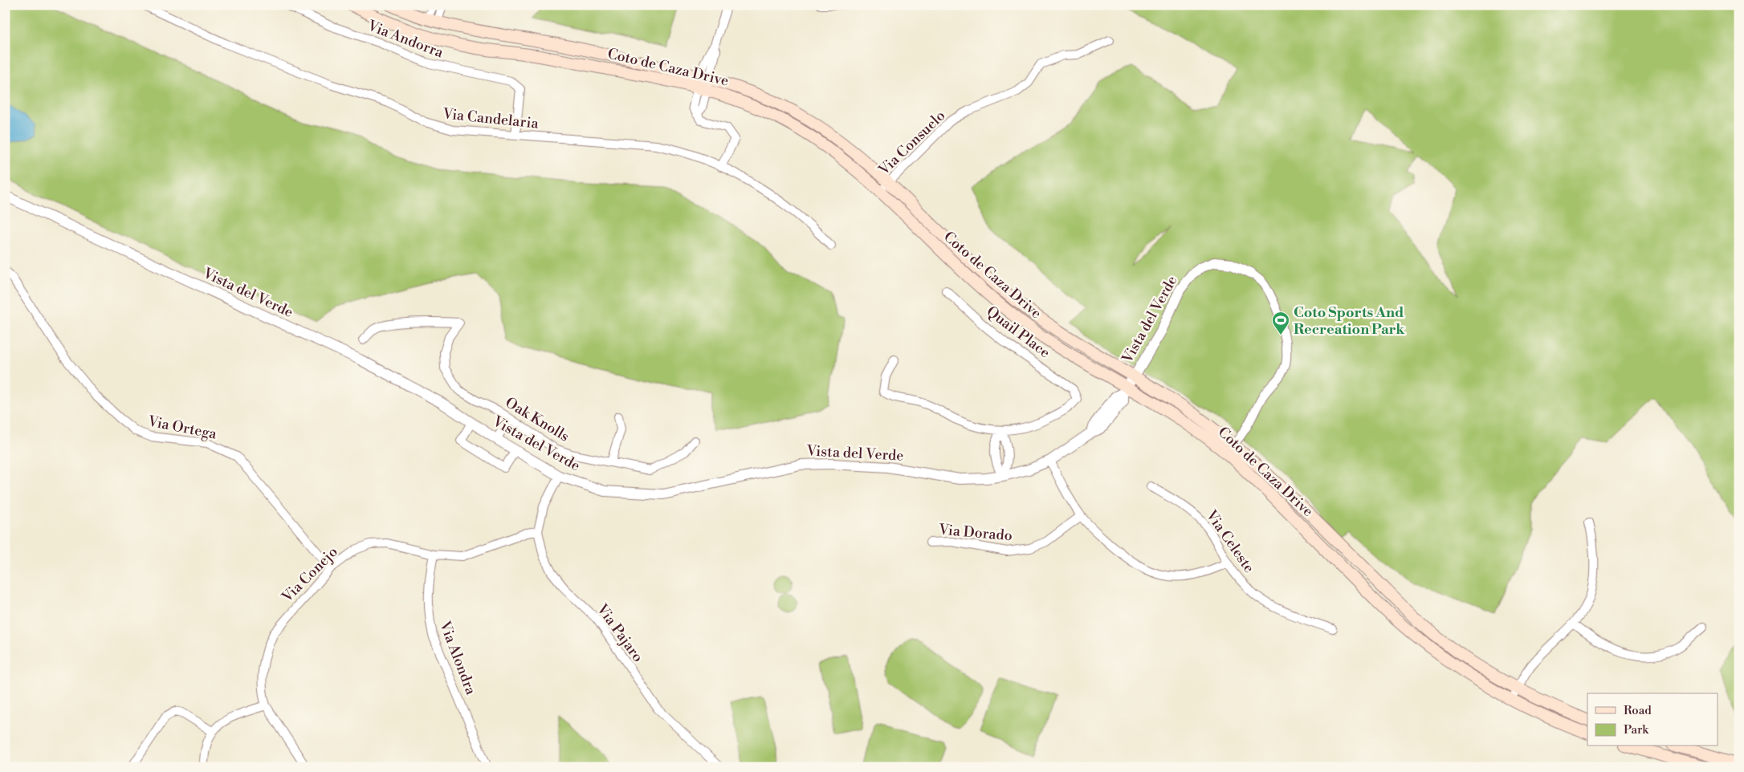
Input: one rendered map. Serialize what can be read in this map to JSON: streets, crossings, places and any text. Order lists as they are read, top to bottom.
{
  "streets": {
    "main road": ["Coto de Caza Drive"],
    "street": [
      "Via Andorra",
      "Via Candelaria",
      "Via Consuelo",
      "Vista del Verde",
      "Quail Place",
      "Oak Knolls",
      "Via Ortega",
      "Via Dorado",
      "Via Celeste",
      "Via Conejo",
      "Via Pajaro",
      "Via Alondra"
    ]
  },
  "crossings": [
    ["Via Andorra", "Via Candelaria"],
    ["Coto de Caza Drive", "Via Consuelo"],
    ["Coto de Caza Drive", "Vista del Verde"],
    ["Vista del Verde", "Via Pajaro"],
    ["Via Ortega", "Via Conejo"],
    ["Via Conejo", "Via Pajaro"],
    ["Via Conejo", "Via Alondra"]
  ],
  "places": {
    "sports": ["Coto Sports And Recreation Park"]
  },
  "legend": ["Road", "Park"]
}
